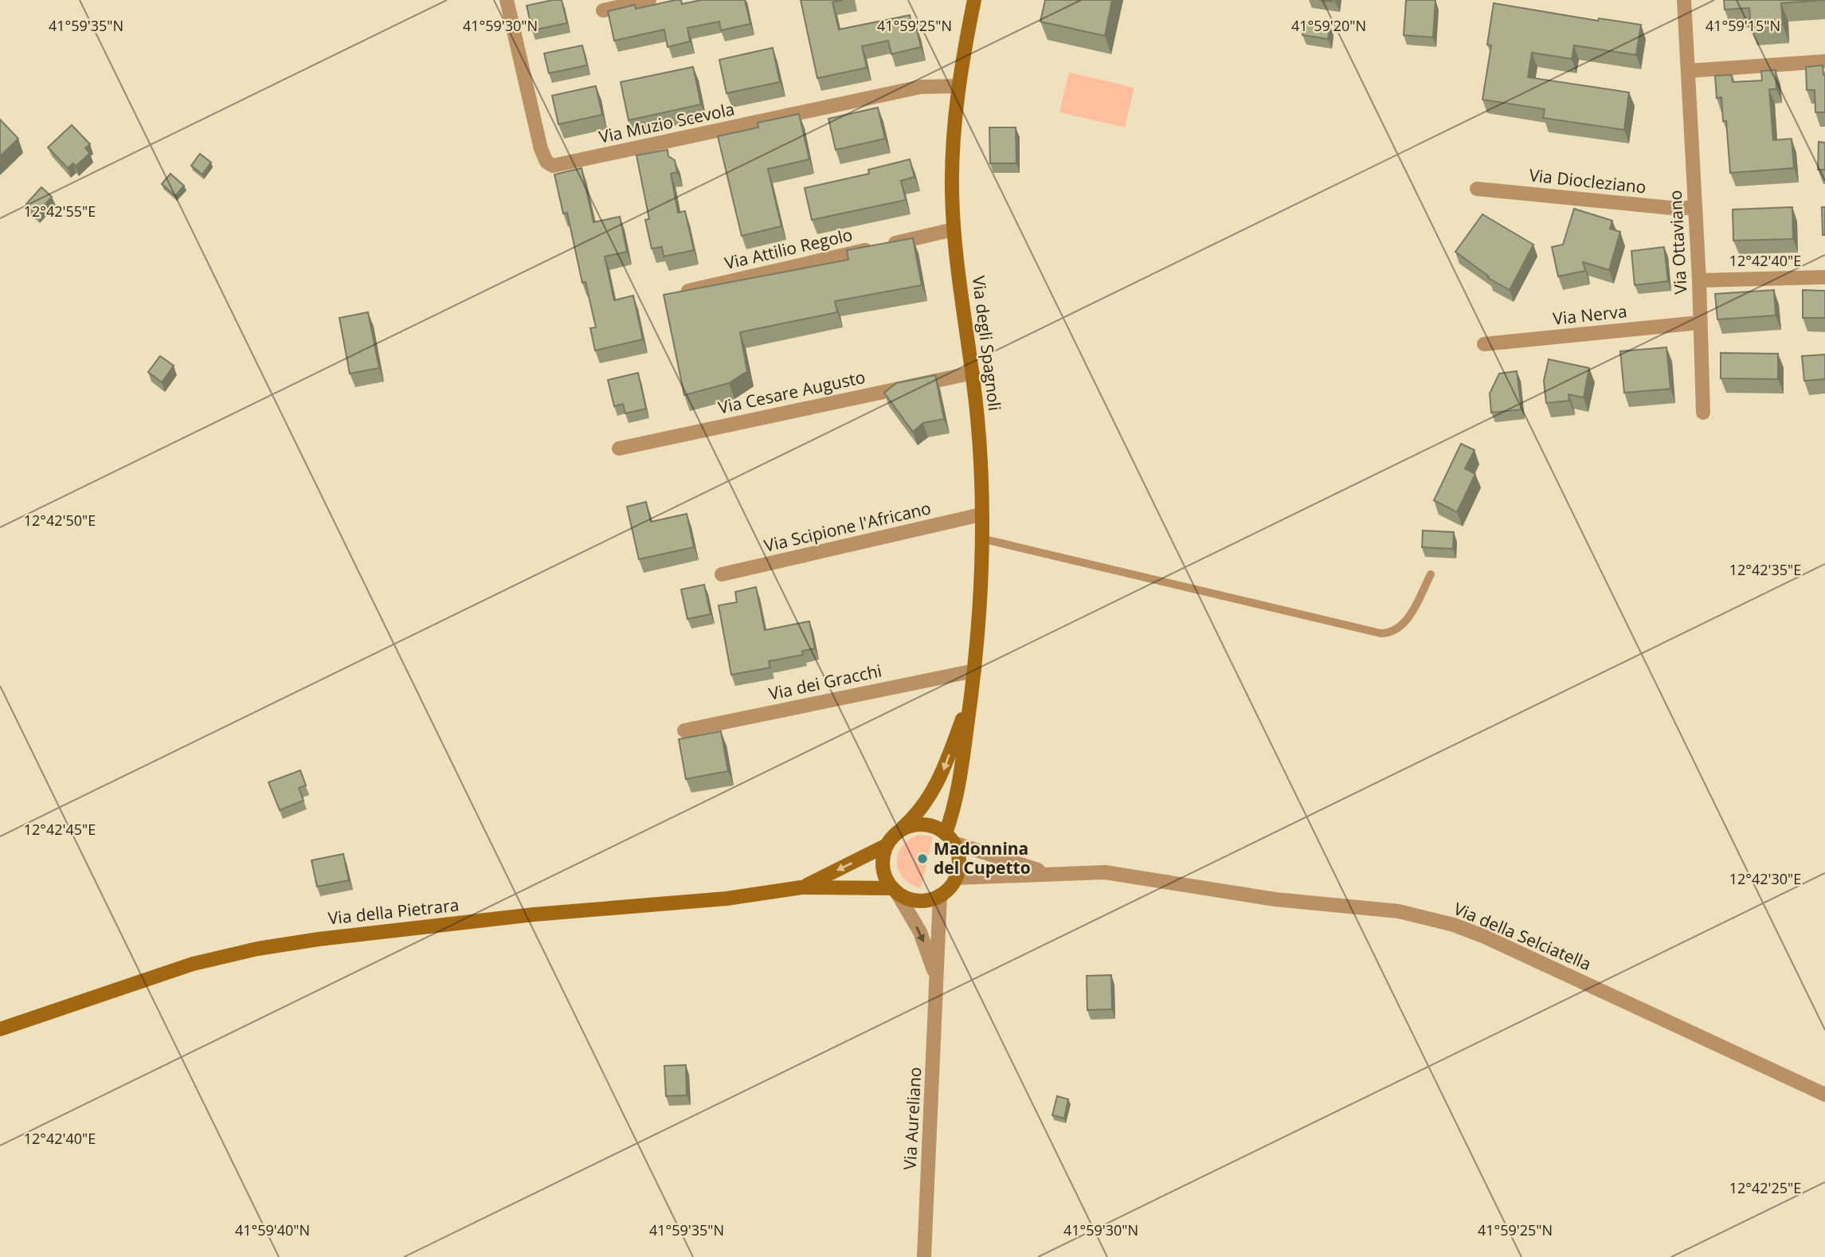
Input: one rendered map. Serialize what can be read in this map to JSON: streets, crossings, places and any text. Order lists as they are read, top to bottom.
{
  "streets": {
    "street": [
      "Via Muzio Scevola",
      "Via Diocleziano",
      "Via Ottaviano",
      "Via Attilio Regolo",
      "Via Nerva",
      "Via degli Spagnoli",
      "Via Cesare Augusto",
      "Via Scipione l'Africano",
      "Via dei Gracchi",
      "Via della Pietrara",
      "Via della Selciatella",
      "Via Aureliano"
    ]
  },
  "crossings": [
    ["Via Muzio Scevola", "Via degli Spagnoli"],
    ["Via Diocleziano", "Via Ottaviano"],
    ["Via Ottaviano", "Via Nerva"],
    ["Via Attilio Regolo", "Via degli Spagnoli"],
    ["Via degli Spagnoli", "Via Cesare Augusto"],
    ["Via degli Spagnoli", "Via Scipione l'Africano"],
    ["Via degli Spagnoli", "Via dei Gracchi"],
    ["Via della Pietrara", "Via della Selciatella"],
    ["Via della Pietrara", "Via Aureliano"],
    ["Via della Selciatella", "Via Aureliano"]
  ],
  "places": ["Madonnina del Cupetto"],
  "coordinates": [
    "41°59'35\"N",
    "41°59'30\"N",
    "41°59'25\"N",
    "41°59'20\"N",
    "41°59'15\"N",
    "12°42'55\"E",
    "12°42'40\"E",
    "12°42'50\"E",
    "12°42'35\"E",
    "12°42'45\"E",
    "12°42'30\"E",
    "12°42'25\"E",
    "41°59'40\"N"
  ]
}
